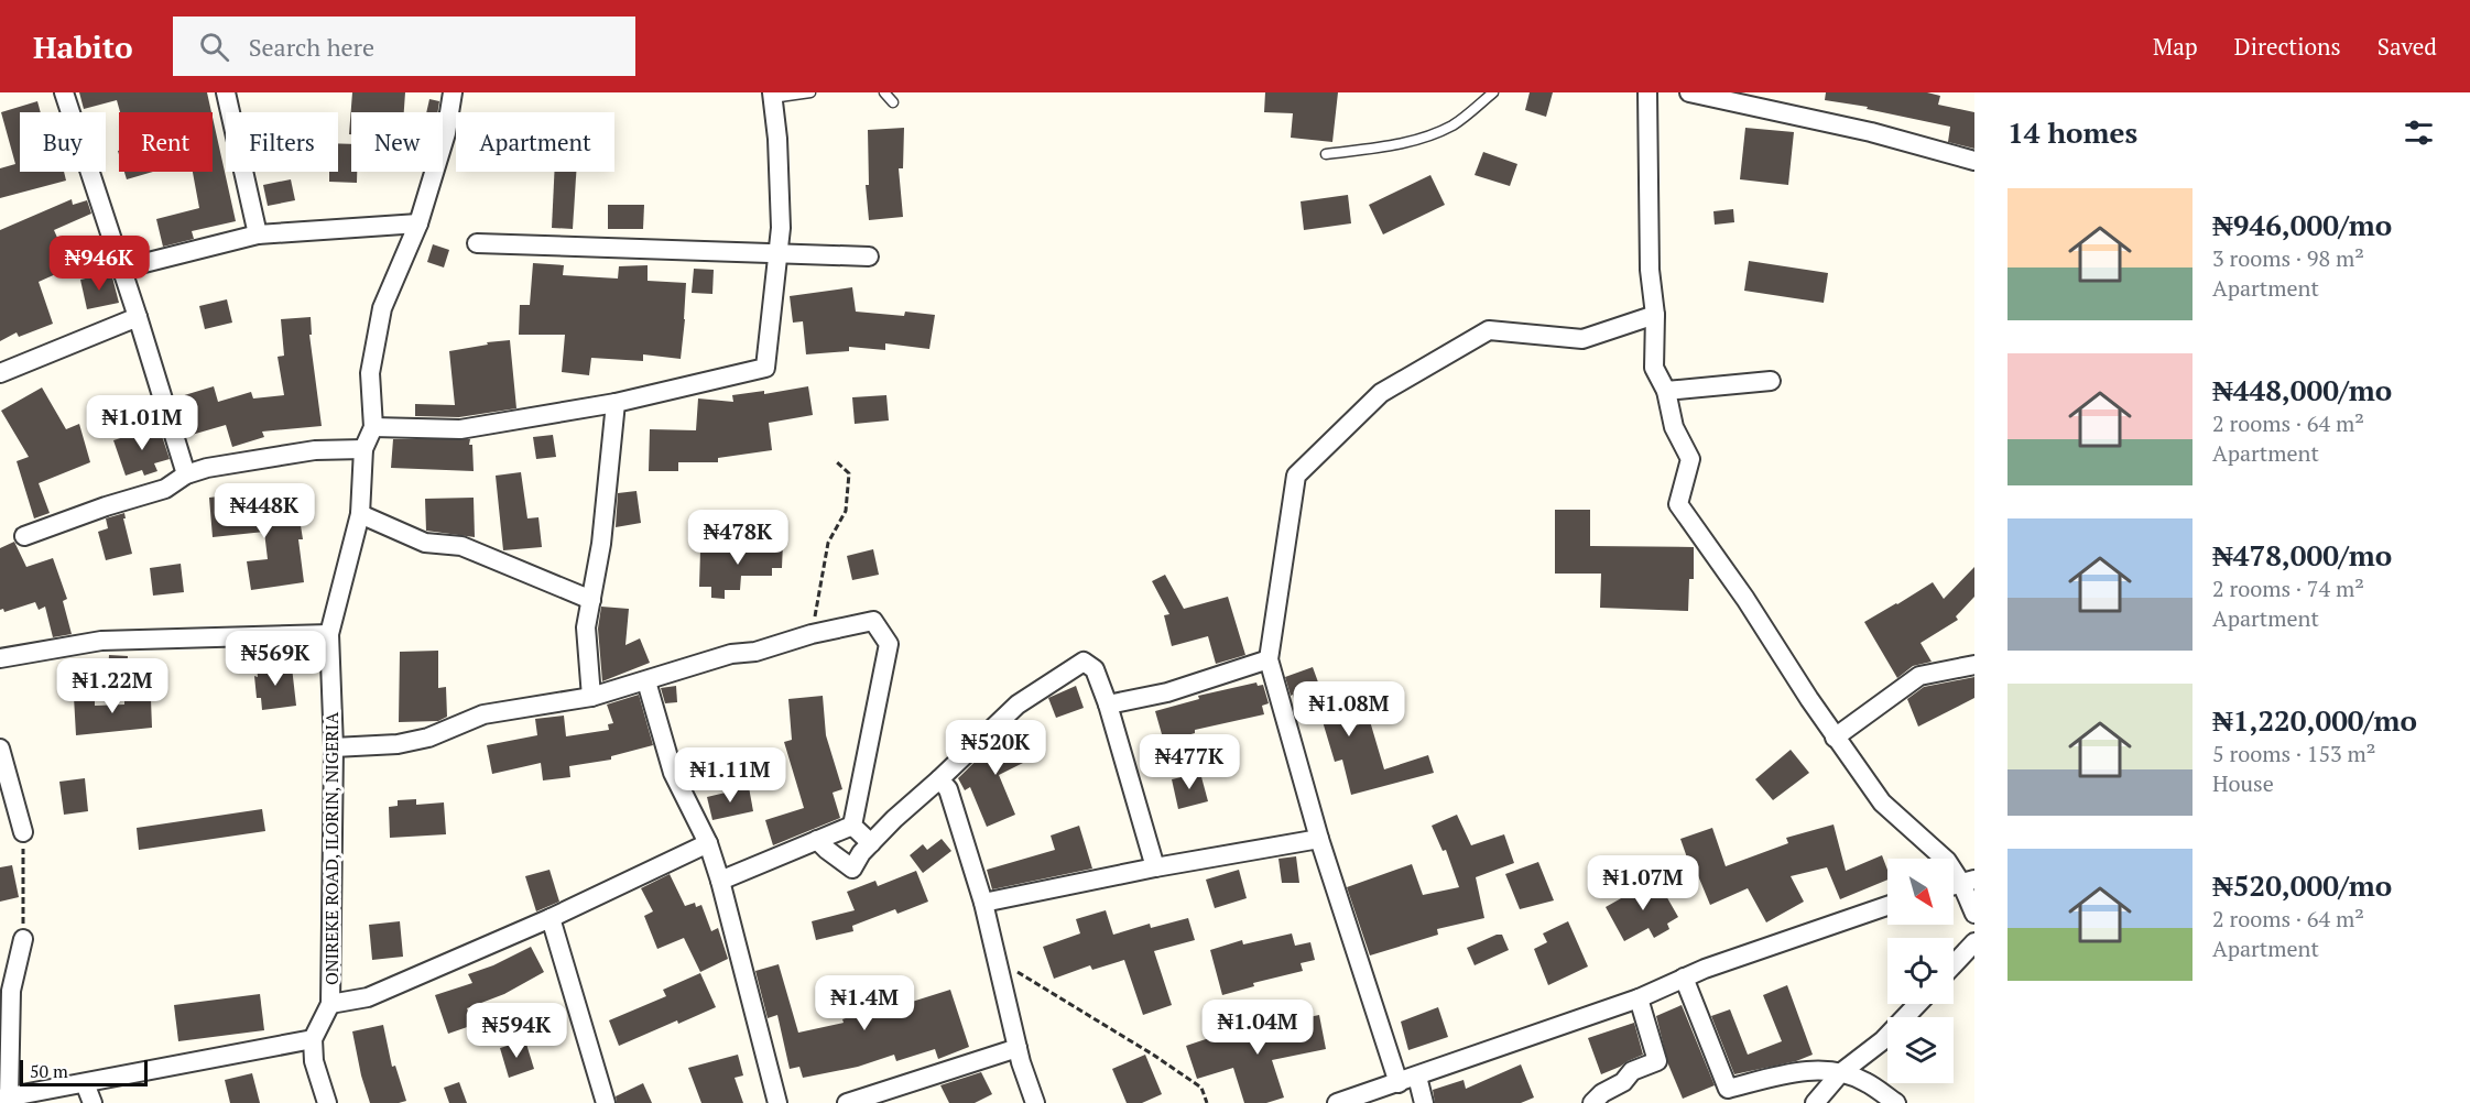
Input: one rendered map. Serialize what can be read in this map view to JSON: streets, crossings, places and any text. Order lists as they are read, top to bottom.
{
  "streets": {
    "street": ["ONIREKE ROAD, ILORIN, NIGERIA"]
  },
  "scale_bar": "50 m",
  "north": "bottom right",
  "page": {
    "header": "Habito",
    "search": "Search here",
    "nav": ["Map", "Directions", "Saved"],
    "heading": "14 homes",
    "chip": [
      "Buy",
      "Rent",
      "Filters",
      "New",
      "Apartment"
    ],
    "list": [
      {
        "name": "₦946,000/mo",
        "note": "3 rooms · 98 m² · Apartment"
      },
      {
        "name": "₦448,000/mo",
        "note": "2 rooms · 64 m² · Apartment"
      },
      {
        "name": "₦478,000/mo",
        "note": "2 rooms · 74 m² · Apartment"
      },
      {
        "name": "₦1,220,000/mo",
        "note": "5 rooms · 153 m² · House"
      },
      {
        "name": "₦520,000/mo",
        "note": "2 rooms · 64 m² · Apartment"
      }
    ],
    "price": [
      "₦946K",
      "₦1.01M",
      "₦448K",
      "₦478K",
      "₦569K",
      "₦1.22M",
      "₦1.08M",
      "₦520K",
      "₦477K",
      "₦1.11M",
      "₦1.07M",
      "₦1.4M",
      "₦1.04M",
      "₦594K"
    ],
    "scale": "50 m"
  }
}
